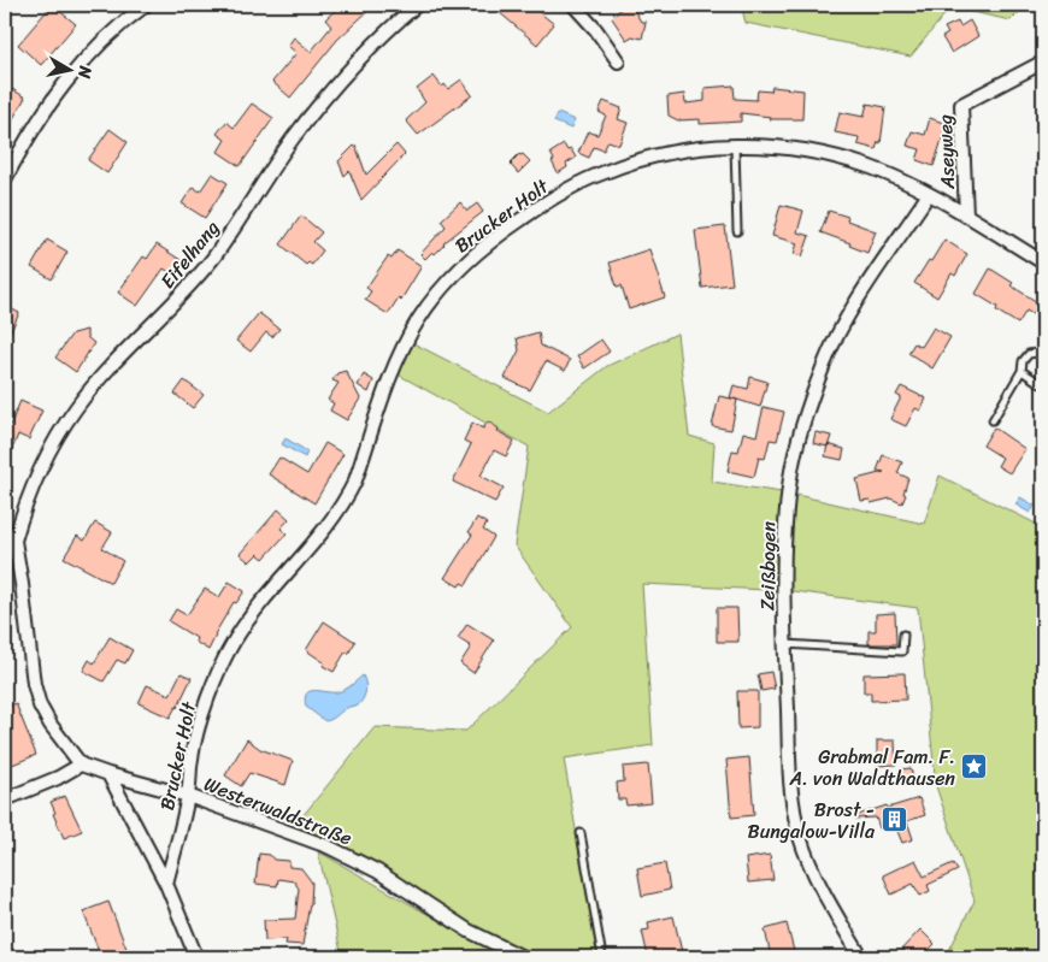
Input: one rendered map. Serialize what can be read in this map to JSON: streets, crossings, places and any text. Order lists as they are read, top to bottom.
{
  "streets": {
    "street": [
      "Aseyweg",
      "Brucker Holt",
      "Eifelhang",
      "Zeißbogen",
      "Westerwaldstraße"
    ]
  },
  "crossings": [
    ["Aseyweg", "Brucker Holt"],
    ["Brucker Holt", "Zeißbogen"],
    ["Brucker Holt", "Westerwaldstraße"]
  ],
  "places": {
    "place": ["Grabmal Fam. F. A. von Waldthausen"],
    "building": ["Brost - Bungalow-Villa"]
  },
  "north": "right"
}
